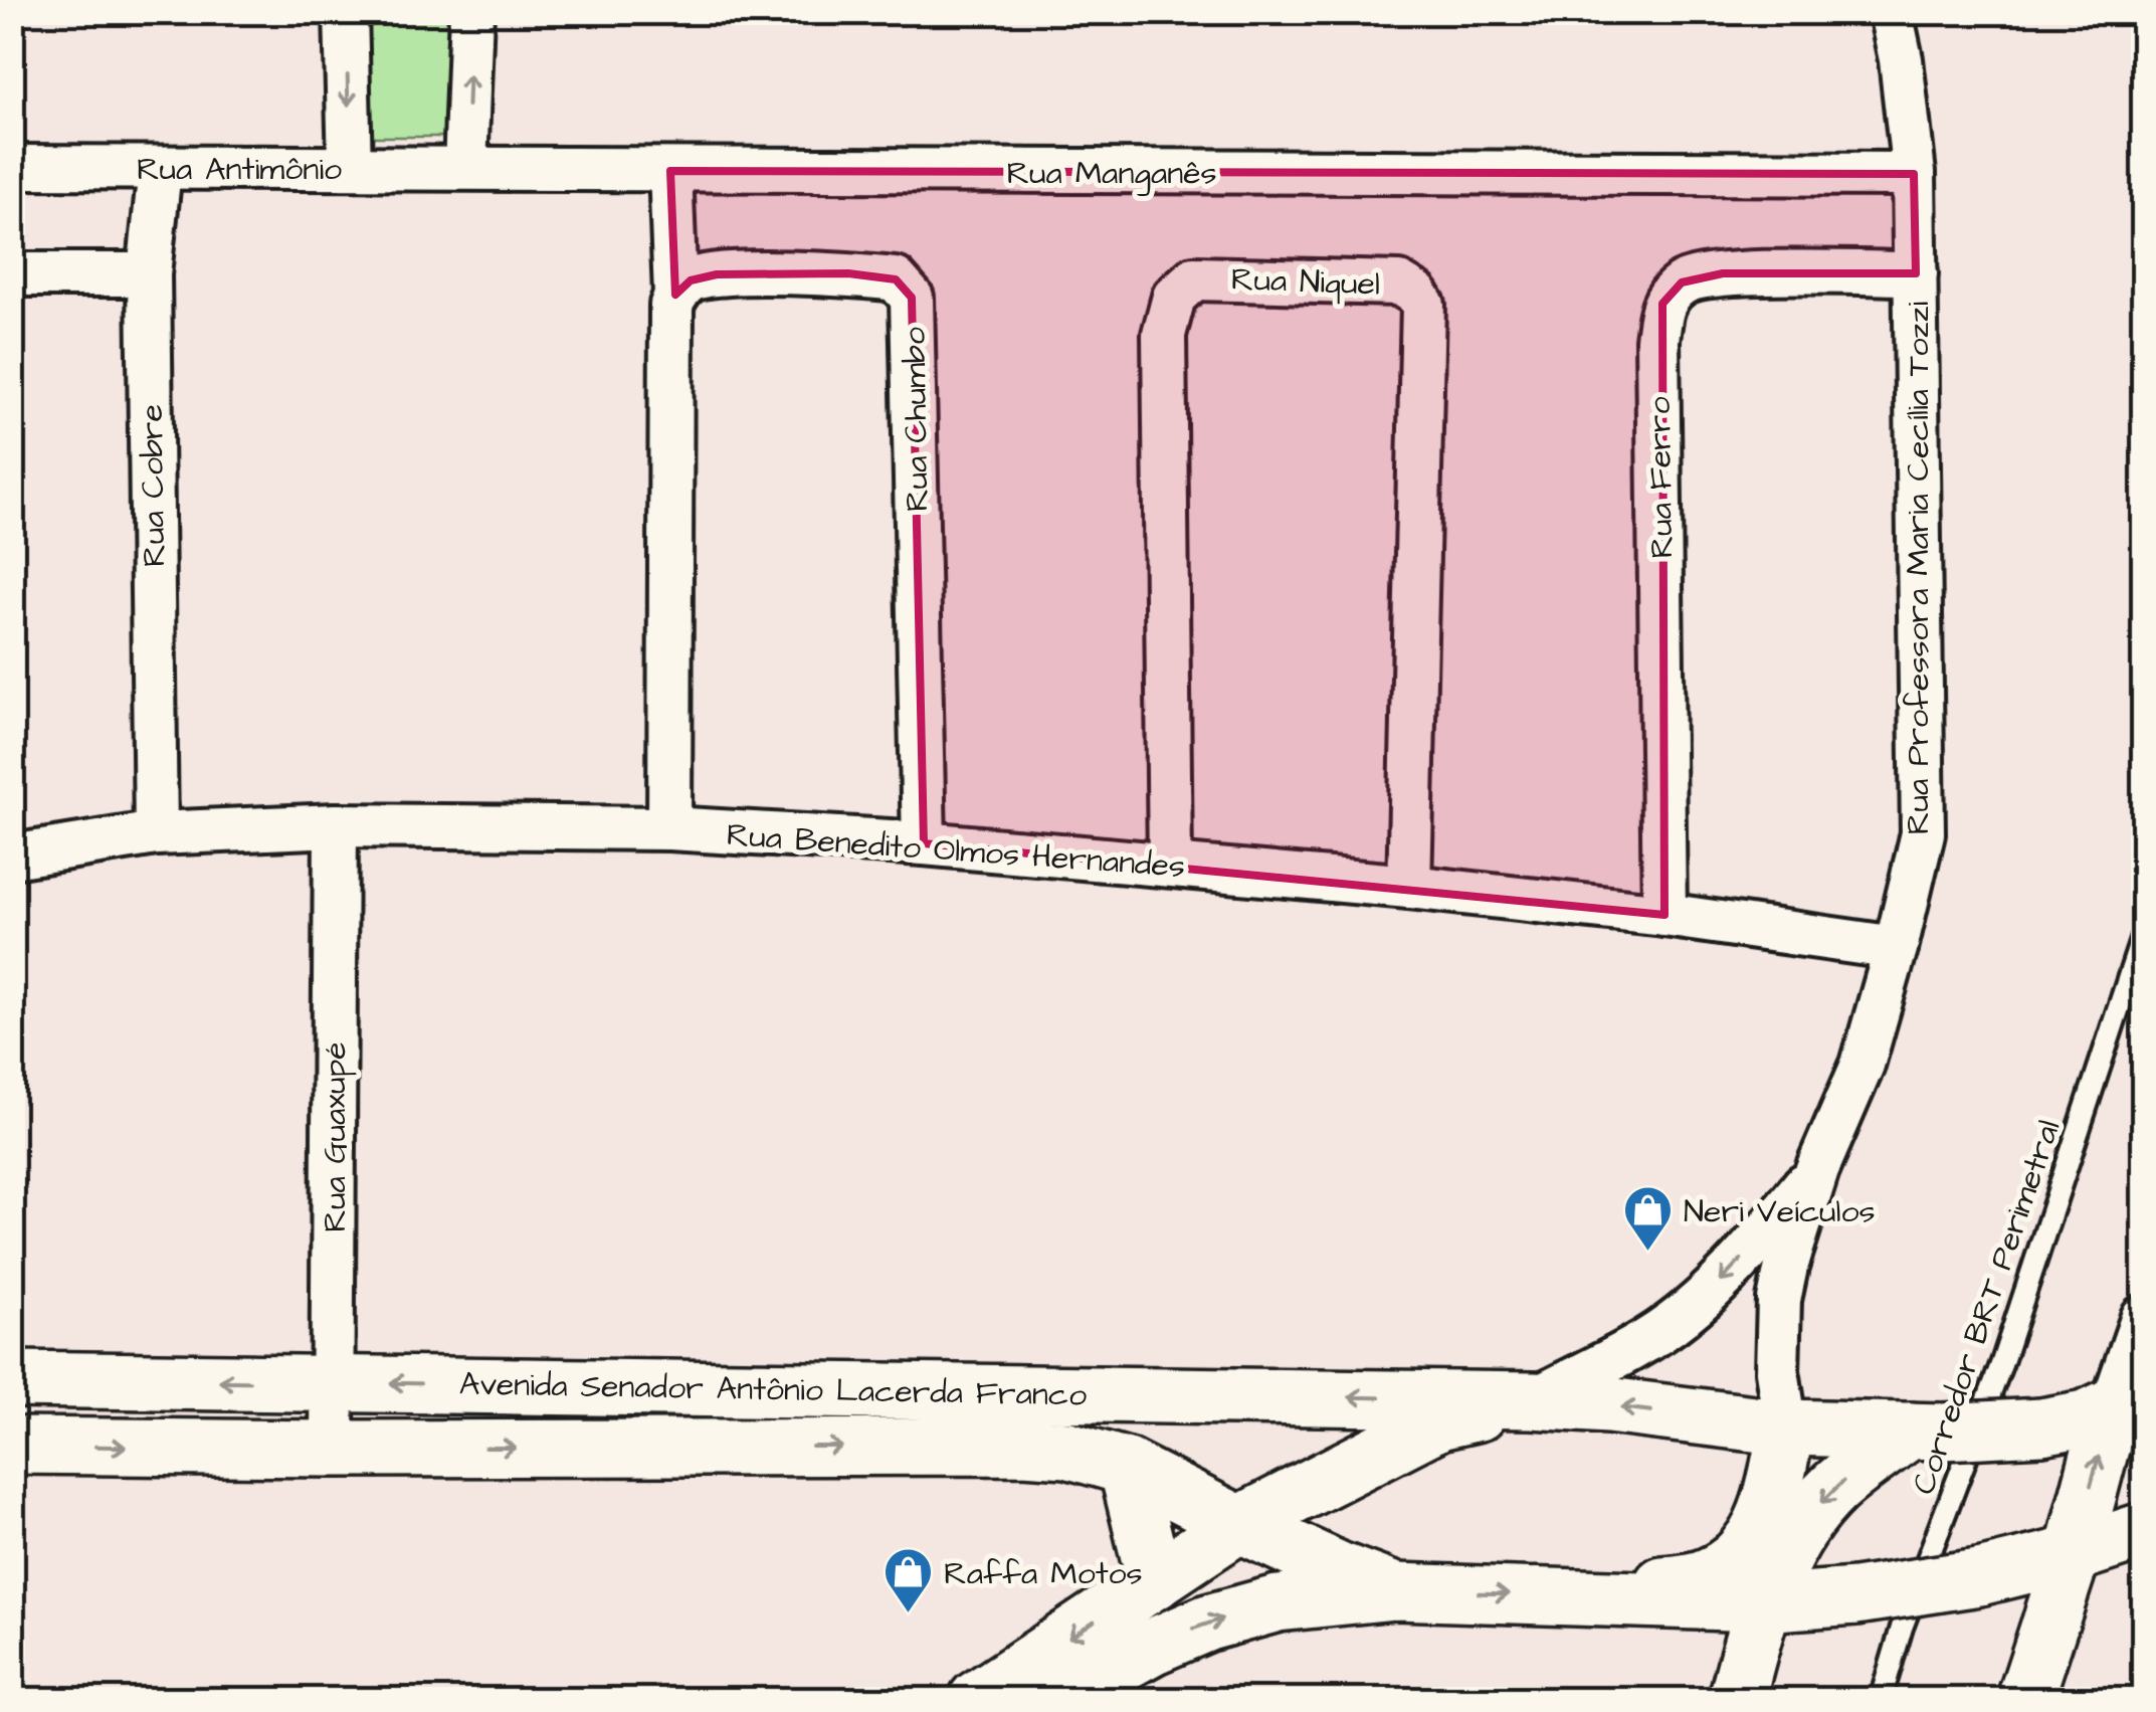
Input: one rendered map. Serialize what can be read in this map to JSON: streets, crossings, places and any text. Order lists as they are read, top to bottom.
{
  "streets": {
    "main road": ["Avenida Senador Antônio Lacerda Franco"],
    "street": [
      "Rua Antimônio",
      "Rua Manganês",
      "Rua Niquel",
      "Rua Chumbo",
      "Rua Ferro",
      "Rua Cobre",
      "Rua Professora Maria Cecília Tozzi",
      "Rua Benedito Olmos Hernandes",
      "Rua Guaxupé"
    ],
    "lane": ["Corredor BRT Perimetral"]
  },
  "crossings": [
    ["Rua Antimônio", "Rua Manganês"],
    ["Rua Antimônio", "Rua Cobre"],
    ["Rua Manganês", "Rua Professora Maria Cecília Tozzi"],
    ["Rua Niquel", "Rua Benedito Olmos Hernandes"],
    ["Rua Chumbo", "Rua Benedito Olmos Hernandes"],
    ["Rua Ferro", "Rua Professora Maria Cecília Tozzi"],
    ["Rua Ferro", "Rua Benedito Olmos Hernandes"],
    ["Rua Cobre", "Rua Benedito Olmos Hernandes"],
    ["Rua Professora Maria Cecília Tozzi", "Rua Benedito Olmos Hernandes"],
    ["Rua Professora Maria Cecília Tozzi", "Avenida Senador Antônio Lacerda Franco"],
    ["Rua Benedito Olmos Hernandes", "Rua Guaxupé"],
    ["Rua Guaxupé", "Avenida Senador Antônio Lacerda Franco"]
  ],
  "places": {
    "shop": ["Neri Veículos", "Raffa Motos"]
  }
}
